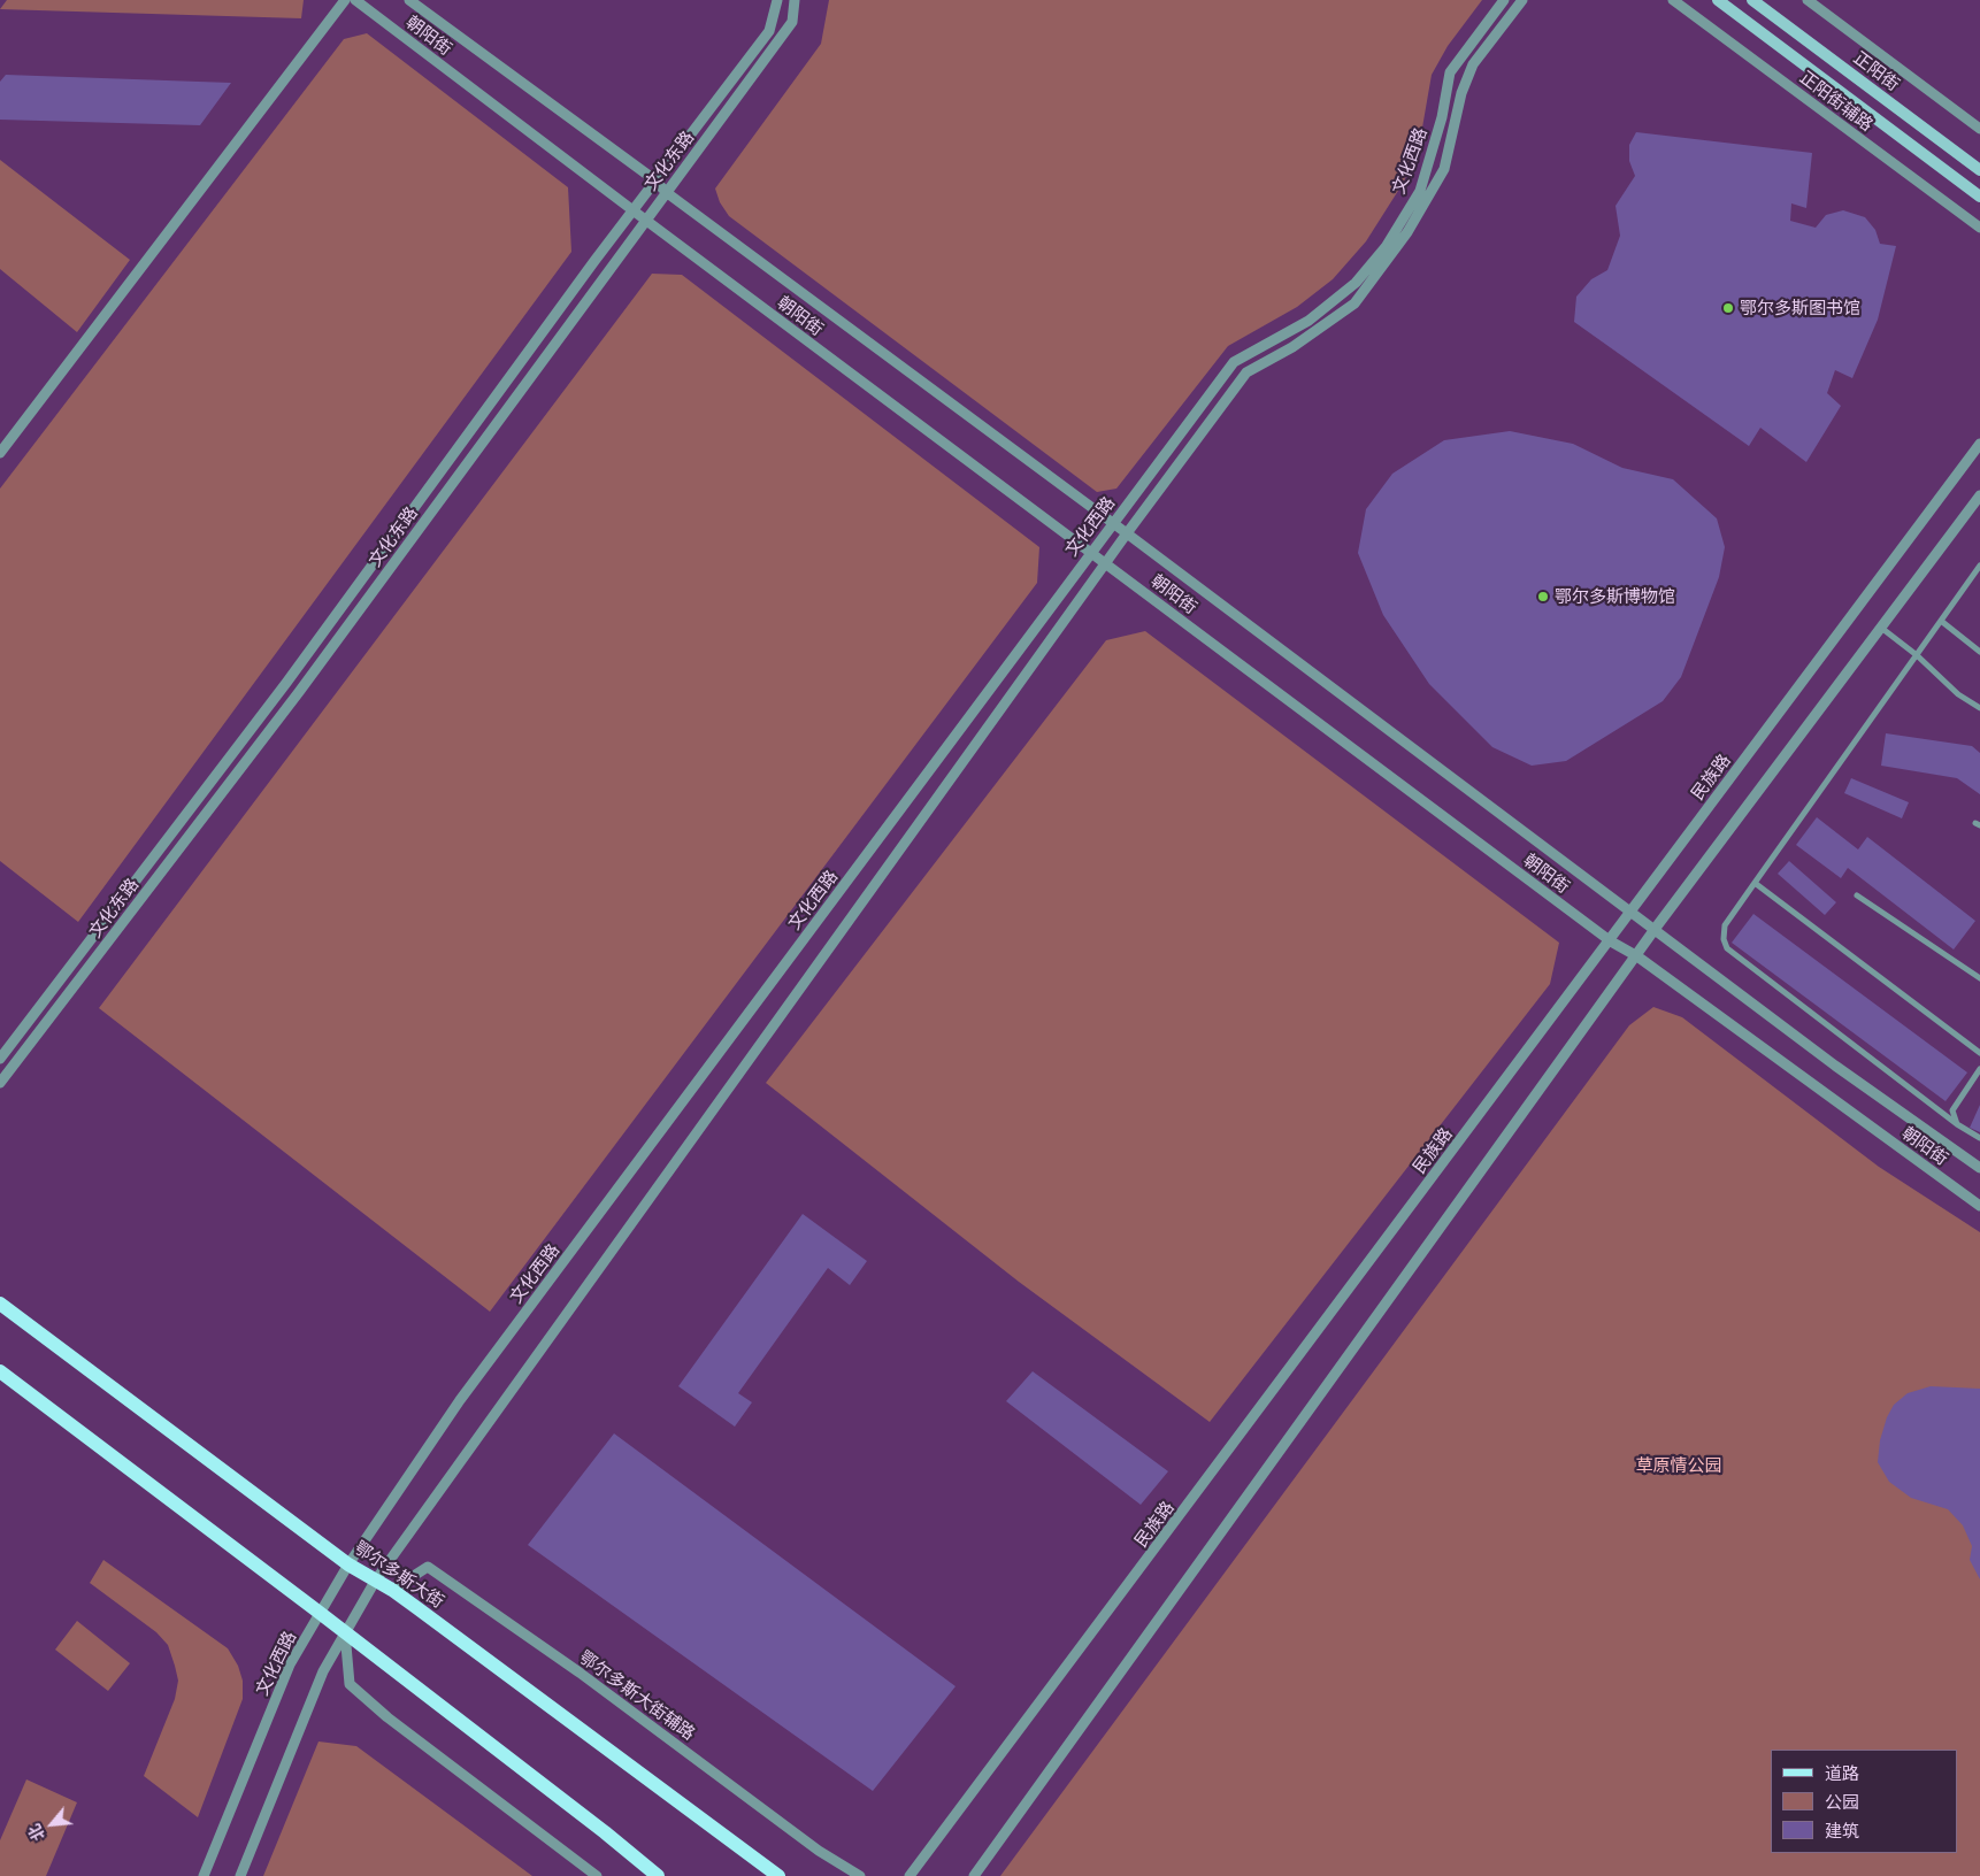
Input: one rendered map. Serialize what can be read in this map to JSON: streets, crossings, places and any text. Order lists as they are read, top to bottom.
{
  "streets": {
    "main road": ["正阳街", "鄂尔多斯大街"],
    "street": [
      "朝阳街",
      "正阳街辅路",
      "文化东路",
      "文化西路",
      "民族路",
      "鄂尔多斯大街辅路"
    ]
  },
  "crossings": [
    ["朝阳街", "文化东路"],
    ["朝阳街", "文化西路"],
    ["朝阳街", "民族路"],
    ["文化西路", "鄂尔多斯大街"],
    ["鄂尔多斯大街", "鄂尔多斯大街辅路"]
  ],
  "parks": ["草原情公园"],
  "places": ["鄂尔多斯图书馆", "鄂尔多斯博物馆"],
  "legend": ["道路", "公园", "建筑"],
  "north": "bottom left"
}
